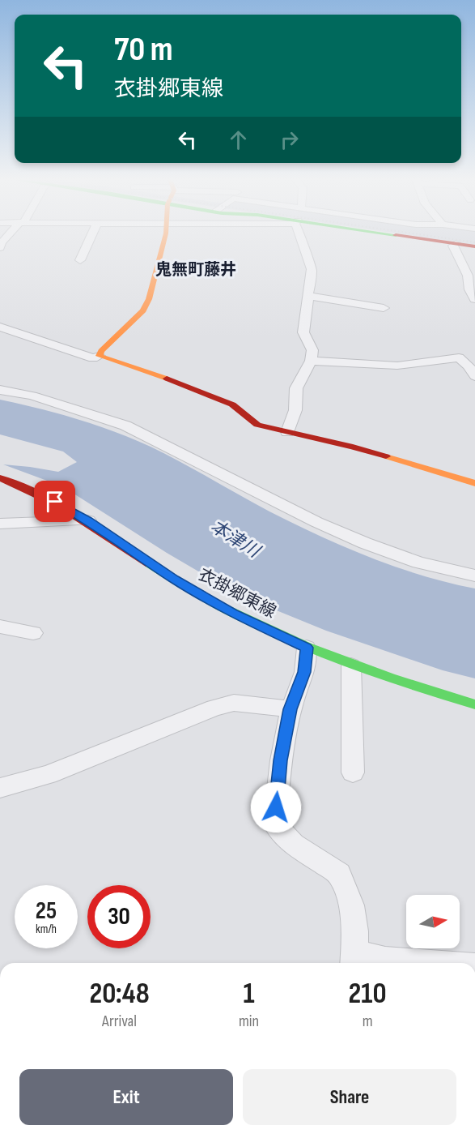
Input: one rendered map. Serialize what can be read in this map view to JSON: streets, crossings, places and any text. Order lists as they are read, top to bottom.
{
  "streets": {
    "street": ["衣掛郷東線"]
  },
  "districts": ["鬼無町藤井"],
  "water": ["本津川"],
  "north": "right",
  "page": {
    "turn": ["70 m", "衣掛郷東線"],
    "speed": "25 km/h",
    "limit": "30",
    "eta": [
      "20:48",
      "Arrival",
      "1",
      "min",
      "210",
      "m"
    ],
    "buttons": ["Exit", "Share"]
  }
}
